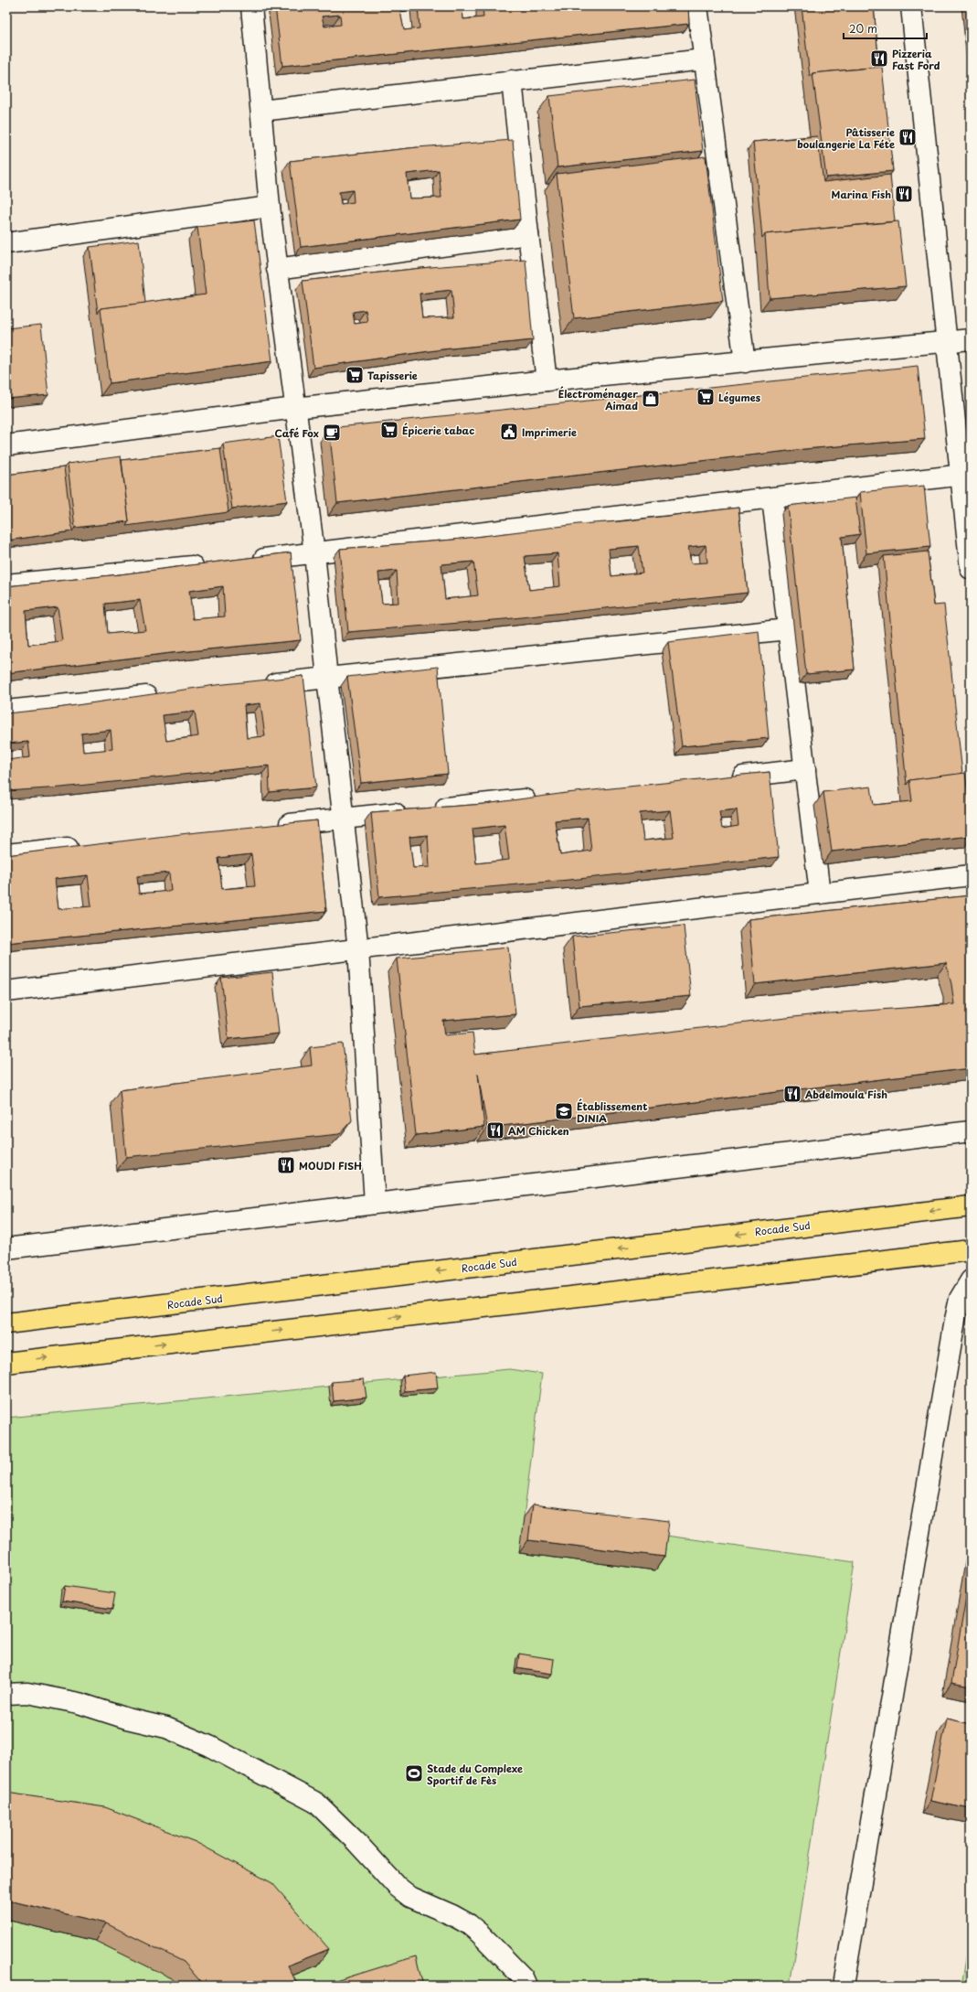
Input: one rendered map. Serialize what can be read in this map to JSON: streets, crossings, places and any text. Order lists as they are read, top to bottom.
{
  "streets": {
    "highway": ["Rocade Sud"]
  },
  "places": {
    "restaurant": [
      "Pizzeria Fast Ford",
      "Pâtisserie boulangerie La Féte",
      "Marina Fish",
      "Abdelmoula Fish",
      "AM Chicken",
      "MOUDI FISH"
    ],
    "supermarket": ["Tapisserie", "Légumes", "Épicerie tabac"],
    "shop": ["Électroménager Aimad"],
    "public building": ["Imprimerie"],
    "cafe": ["Café Fox"],
    "school or university": ["Établissement DINIA"],
    "sports": ["Stade du Complexe Sportif de Fès"]
  },
  "scale_bar": "20 m"
}
